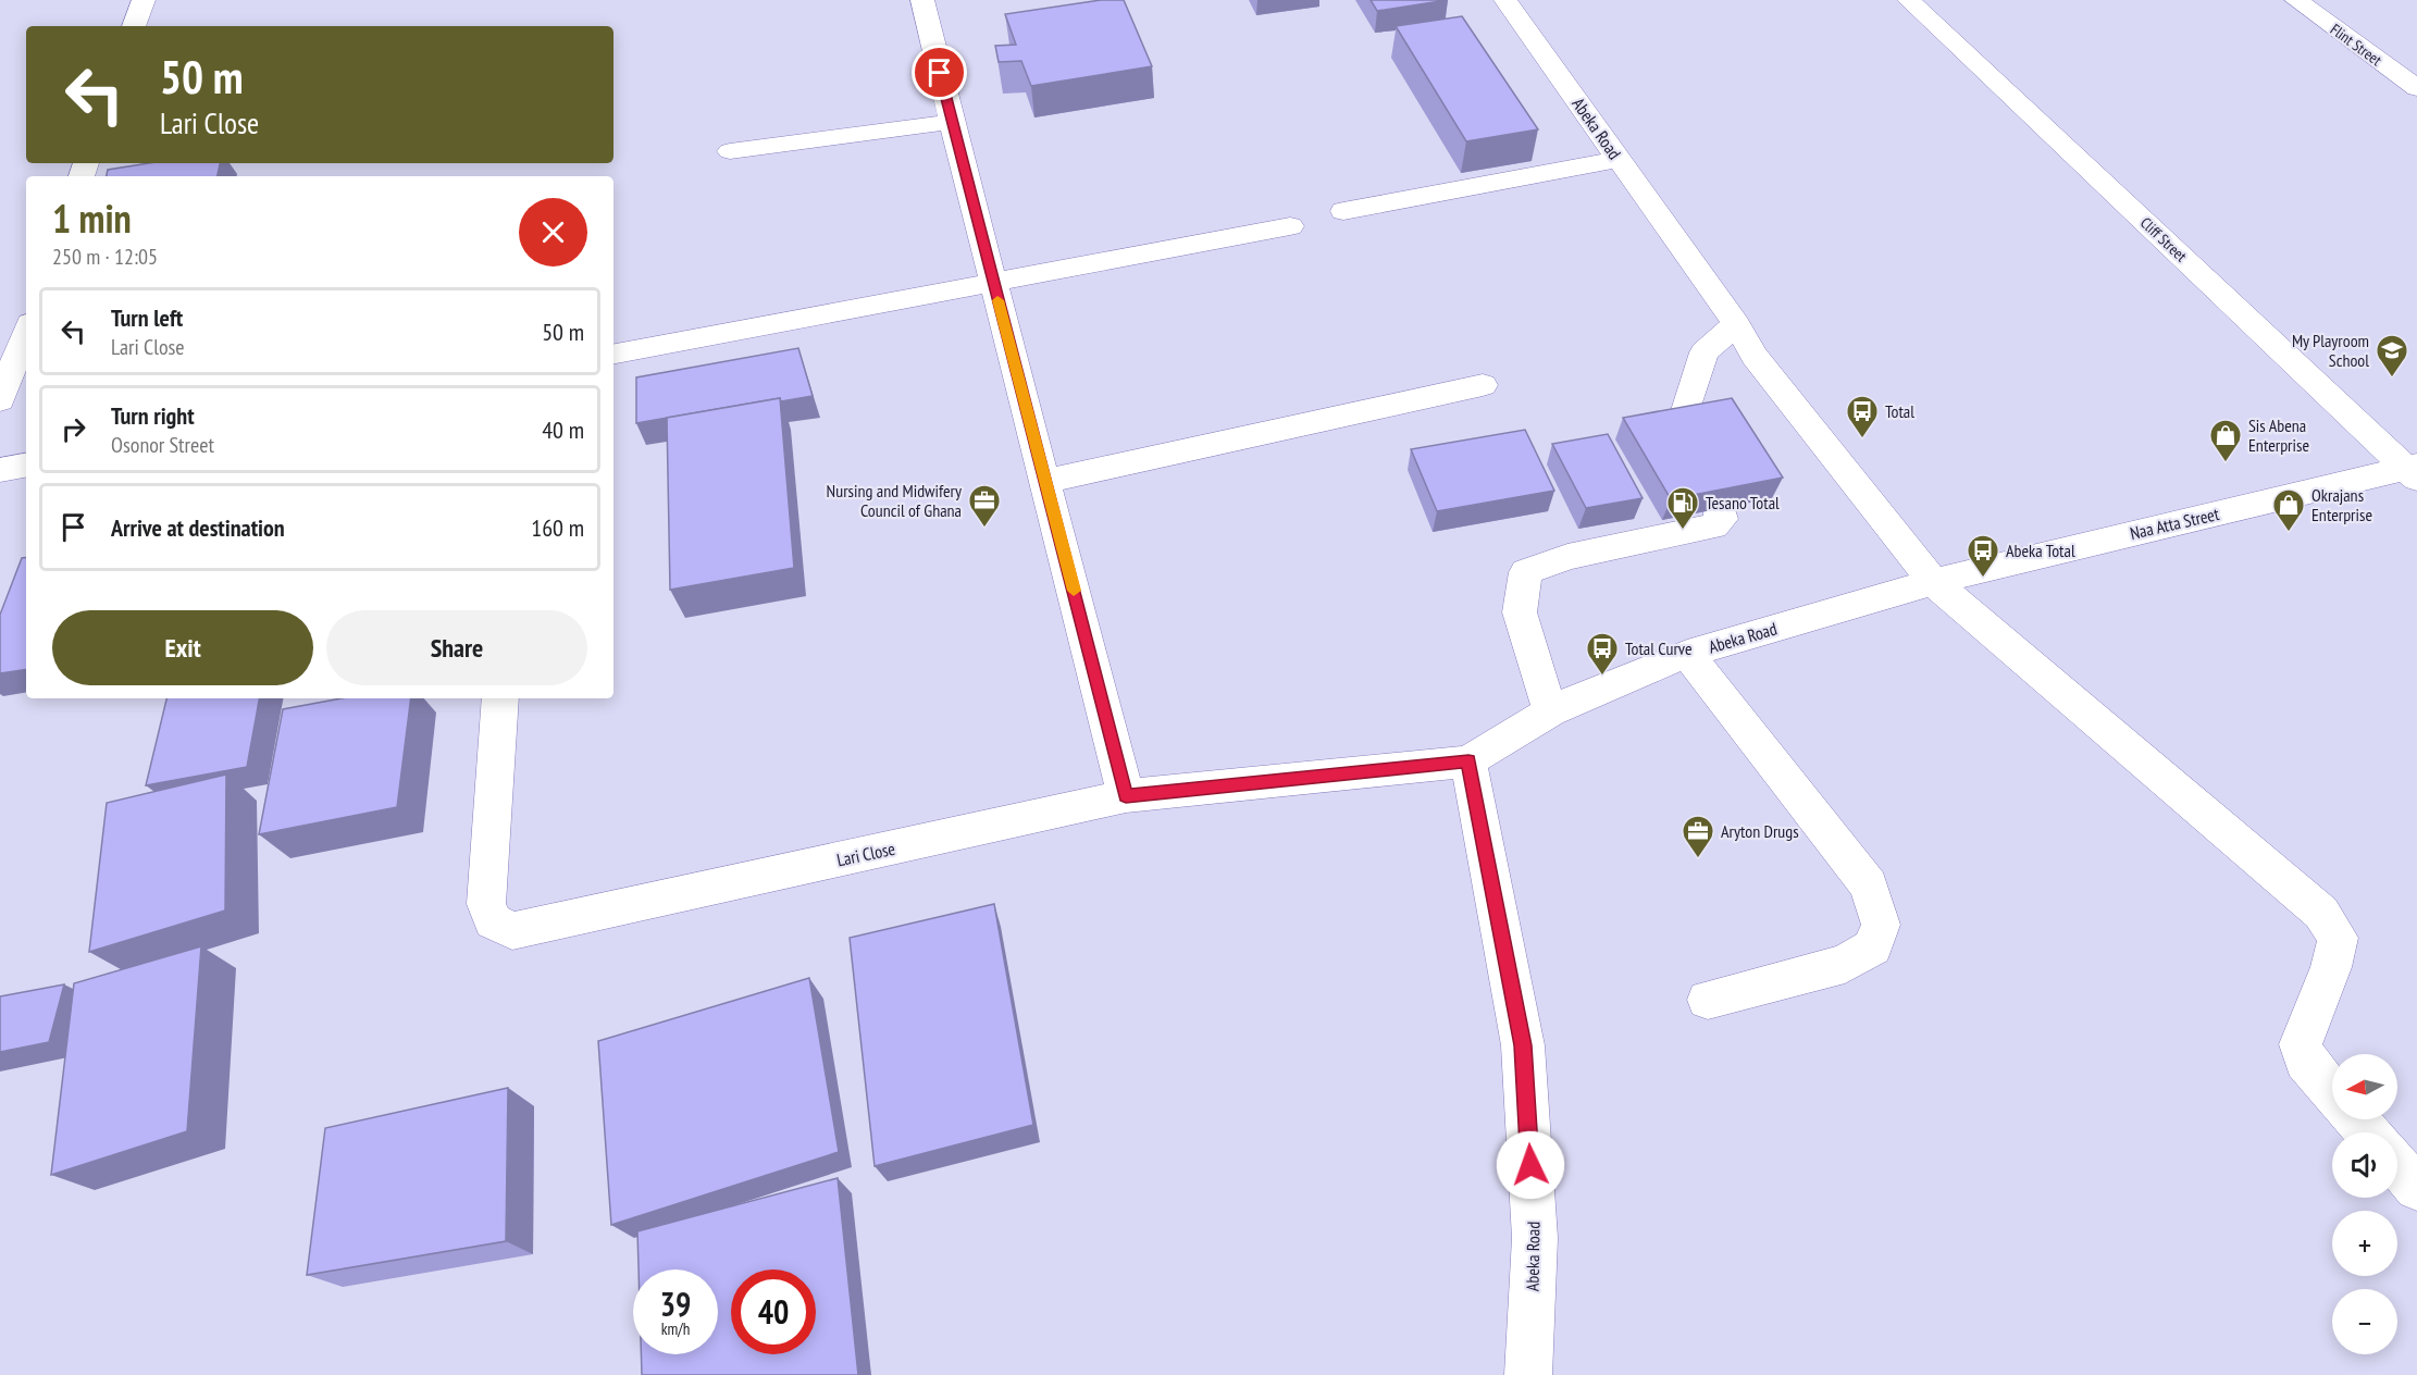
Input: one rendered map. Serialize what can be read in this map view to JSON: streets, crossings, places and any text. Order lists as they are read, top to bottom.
{
  "streets": {
    "street": [
      "Flint Street",
      "Abeka Road",
      "Cliff Street",
      "Naa Atta Street",
      "Lari Close"
    ]
  },
  "crossings": [
    ["Abeka Road", "Naa Atta Street"],
    ["Abeka Road", "Lari Close"],
    ["Cliff Street", "Naa Atta Street"]
  ],
  "places": {
    "school or university": ["My Playroom School"],
    "bus stop": ["Total", "Abeka Total", "Total Curve"],
    "shop": ["Sis Abena Enterprise", "Okrajans Enterprise"],
    "office": ["Nursing and Midwifery Council of Ghana", "Aryton Drugs"],
    "fuel station": ["Tesano Total"]
  },
  "north": "left",
  "page": {
    "turn": ["50 m", "Lari Close"],
    "heading": ["1 min", "250 m · 12:05"],
    "list": [
      {
        "name": "Turn left",
        "note": "Lari Close",
        "value": "50 m"
      },
      {
        "name": "Turn right",
        "note": "Osonor Street",
        "value": "40 m"
      },
      {
        "name": "Arrive at destination",
        "value": "160 m"
      }
    ],
    "buttons": ["Exit", "Share"],
    "map_buttons": ["+", "−"],
    "speed": "39 km/h",
    "limit": "40"
  }
}
